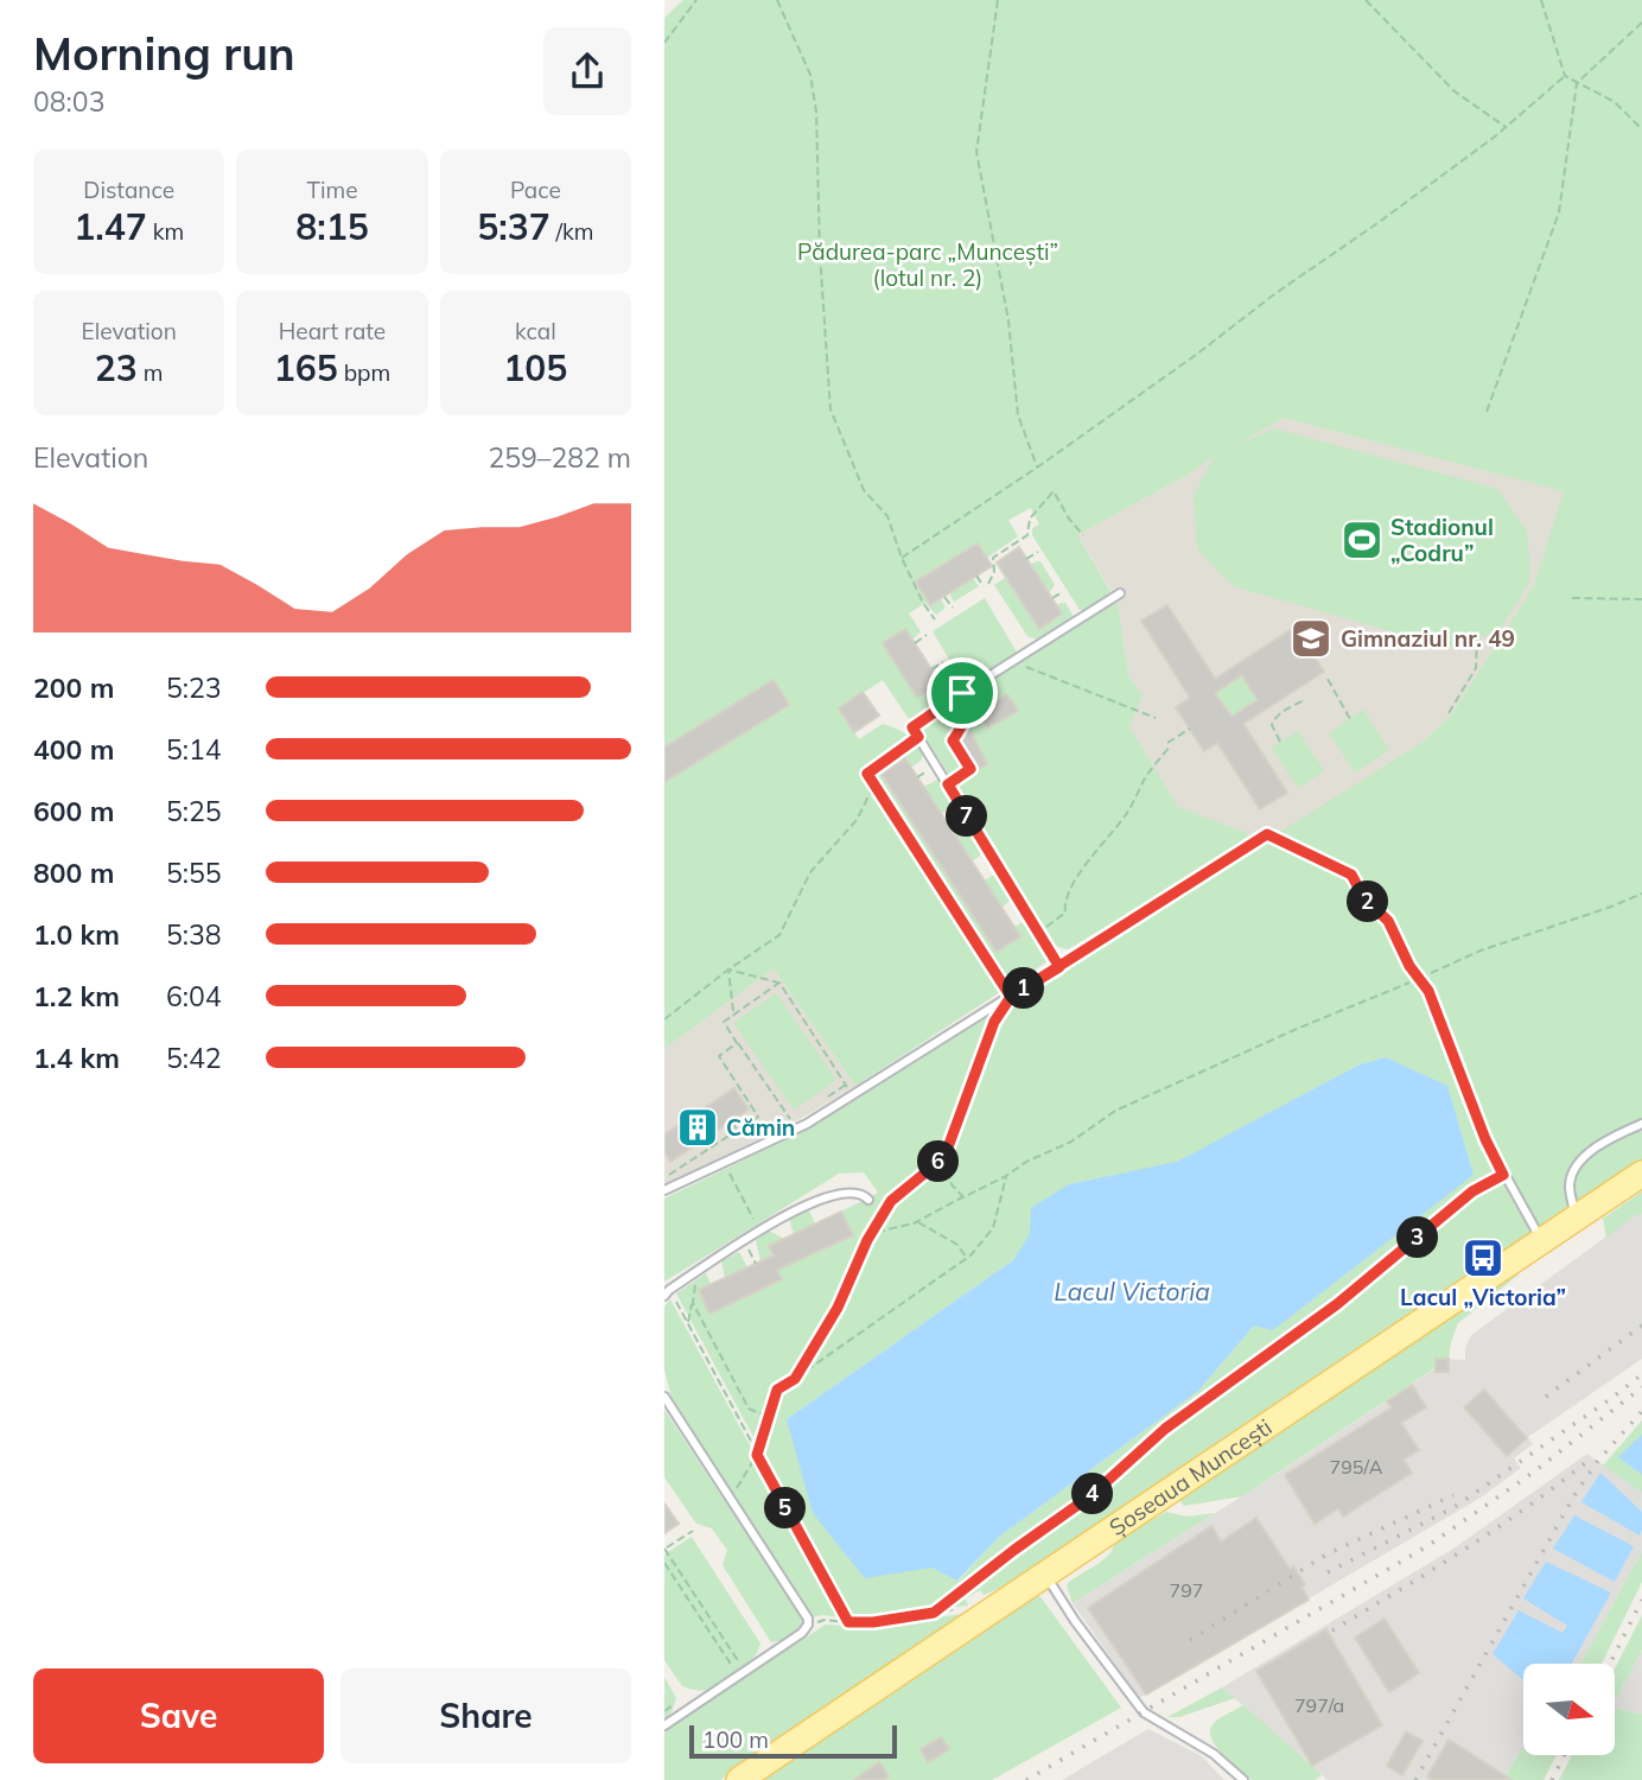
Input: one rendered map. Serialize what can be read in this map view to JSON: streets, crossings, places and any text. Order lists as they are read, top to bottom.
{
  "streets": {
    "main road": ["Șoseaua Muncești"]
  },
  "water": ["Lacul Victoria"],
  "parks": ["Pădurea-parc „Muncești” (lotul nr. 2)"],
  "places": {
    "sports": ["Stadionul „Codru”"],
    "school or university": ["Gimnaziul nr. 49"],
    "building": ["Cămin"],
    "bus stop": ["Lacul „Victoria”"]
  },
  "house_numbers": ["795/A", "797", "797/a"],
  "scale_bar": "100 m",
  "north": "right",
  "page": {
    "heading": ["Morning run", "08:03"],
    "stats": [
      ["Distance", "1.47 km"],
      ["Time", "8:15"],
      ["Pace", "5:37 /km"],
      ["Elevation", "23 m"],
      ["Heart rate", "165 bpm"],
      ["kcal", "105"]
    ],
    "chart": ["Elevation", "259–282 m"],
    "list": [
      {
        "name": "200 m",
        "note": "5:23"
      },
      {
        "name": "400 m",
        "note": "5:14"
      },
      {
        "name": "600 m",
        "note": "5:25"
      },
      {
        "name": "800 m",
        "note": "5:55"
      },
      {
        "name": "1.0 km",
        "note": "5:38"
      },
      {
        "name": "1.2 km",
        "note": "6:04"
      },
      {
        "name": "1.4 km",
        "note": "5:42"
      }
    ],
    "pins": [
      "7",
      "2",
      "1",
      "6",
      "3",
      "4",
      "5"
    ],
    "buttons": ["Save", "Share"],
    "scale": "100 m"
  }
}
